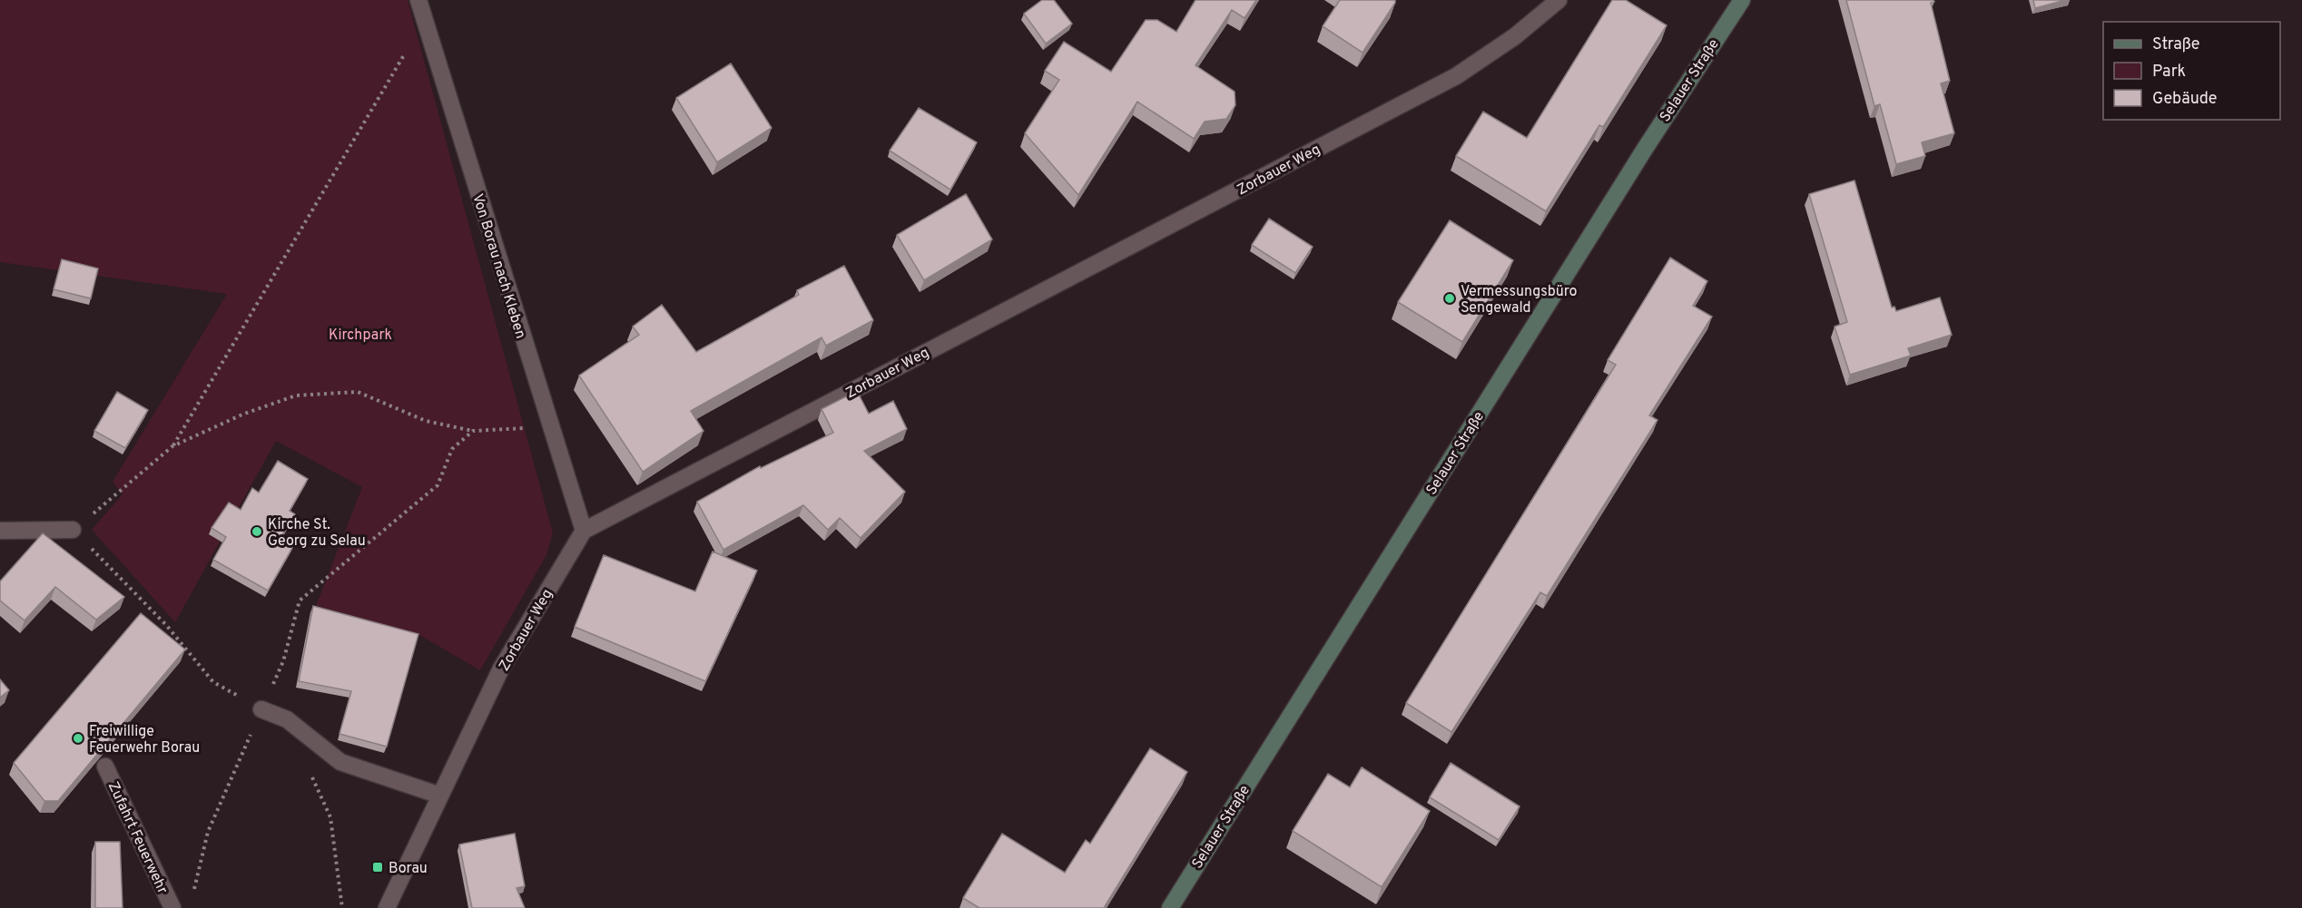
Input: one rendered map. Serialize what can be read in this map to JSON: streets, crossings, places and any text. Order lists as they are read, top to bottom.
{
  "streets": {
    "main road": ["Selauer Straße"],
    "street": ["Zorbauer Weg", "Von Borau nach Kleben", "Zufahrt Feuerwehr"]
  },
  "crossings": [
    ["Zorbauer Weg", "Von Borau nach Kleben"]
  ],
  "parks": ["Kirchpark"],
  "places": {
    "other": ["Vermessungsbüro Sengewald", "Kirche St. Georg zu Selau", "Freiwillige Feuerwehr Borau"],
    "transit": ["Borau"]
  },
  "legend": ["Straße", "Park", "Gebäude"]
}
